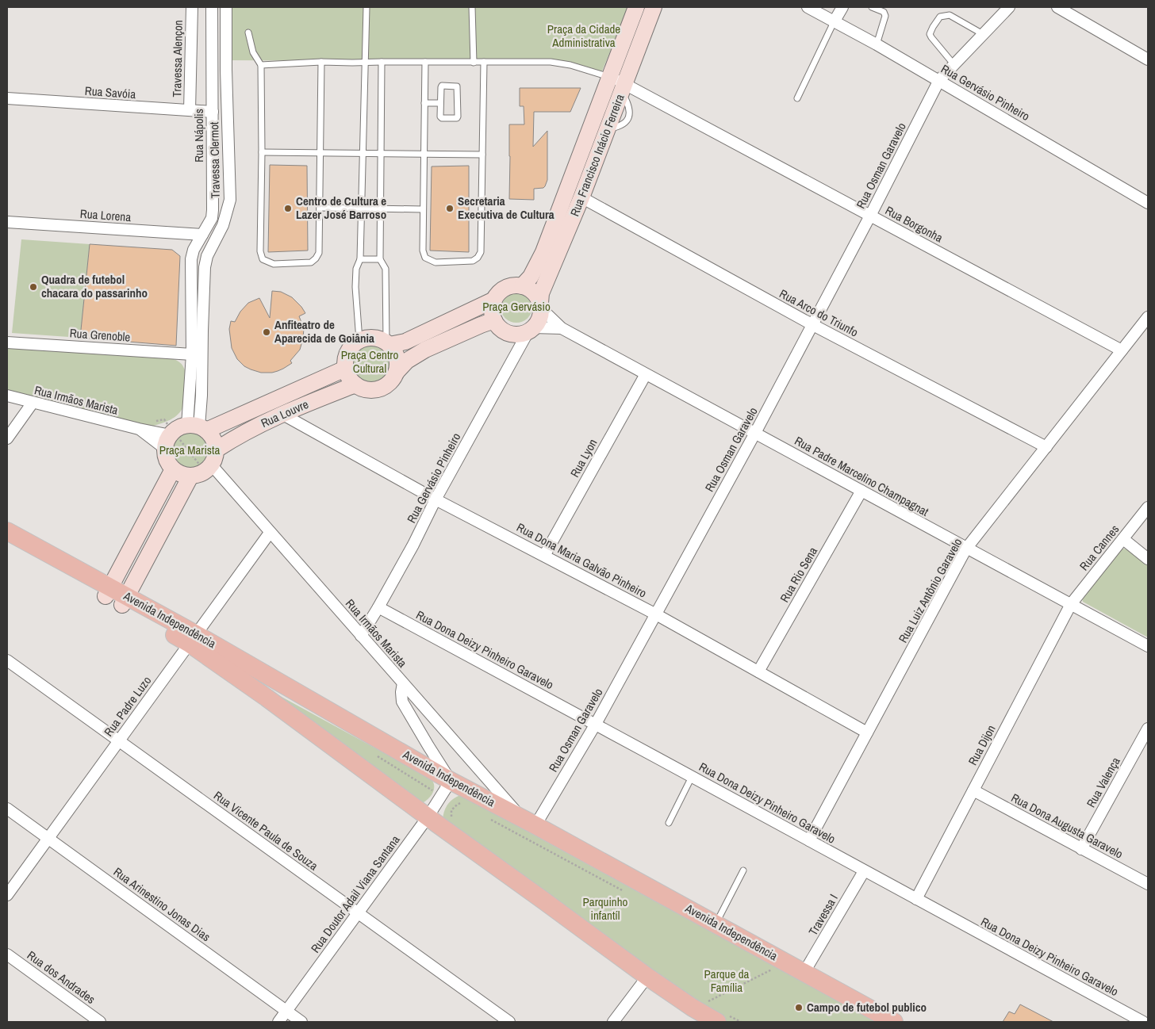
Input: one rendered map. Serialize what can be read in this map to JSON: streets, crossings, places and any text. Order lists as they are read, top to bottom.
{
  "streets": {
    "main road": ["Avenida Independência"],
    "street": [
      "Travessa Alençon",
      "Rua Savóia",
      "Rua Gervásio Pinheiro",
      "Rua Nápolis",
      "Rua Francisco Inácio Ferreira",
      "Travessa Clermot",
      "Rua Osman Garavelo",
      "Rua Lorena",
      "Rua Borgonha",
      "Rua Arco do Triunfo",
      "Rua Grenoble",
      "Rua Irmãos Marista",
      "Rua Louvre",
      "Rua Lyon",
      "Rua Padre Marcelino Champagnat",
      "Rua Cannes",
      "Rua Dona Maria Galvão Pinheiro",
      "Rua Rio Sena",
      "Rua Luiz Antônio Garavelo",
      "Rua Dona Deizy Pinheiro Garavelo",
      "Rua Padre Luzo",
      "Rua Dijon",
      "Rua Valença",
      "Rua Dona Augusta Garavelo",
      "Rua Vicente Paula de Souza",
      "Rua Doutor Adail Viana Santana",
      "Rua Arinestino Jonas Dias",
      "Travessa I",
      "Rua dos Andrades"
    ]
  },
  "crossings": [
    ["Travessa Alençon", "Rua Savóia"],
    ["Rua Savóia", "Rua Nápolis"],
    ["Rua Gervásio Pinheiro", "Rua Francisco Inácio Ferreira"],
    ["Rua Gervásio Pinheiro", "Rua Osman Garavelo"],
    ["Rua Gervásio Pinheiro", "Rua Irmãos Marista"],
    ["Rua Gervásio Pinheiro", "Rua Padre Marcelino Champagnat"],
    ["Rua Gervásio Pinheiro", "Rua Dona Maria Galvão Pinheiro"],
    ["Rua Gervásio Pinheiro", "Rua Dona Deizy Pinheiro Garavelo"],
    ["Rua Nápolis", "Rua Lorena"],
    ["Rua Nápolis", "Rua Grenoble"],
    ["Rua Francisco Inácio Ferreira", "Rua Borgonha"],
    ["Rua Francisco Inácio Ferreira", "Rua Arco do Triunfo"],
    ["Rua Francisco Inácio Ferreira", "Rua Padre Marcelino Champagnat"],
    ["Travessa Clermot", "Rua Irmãos Marista"],
    ["Travessa Clermot", "Rua Louvre"],
    ["Rua Osman Garavelo", "Rua Borgonha"],
    ["Rua Osman Garavelo", "Rua Arco do Triunfo"],
    ["Rua Osman Garavelo", "Rua Irmãos Marista"],
    ["Rua Osman Garavelo", "Rua Padre Marcelino Champagnat"],
    ["Rua Osman Garavelo", "Rua Dona Maria Galvão Pinheiro"],
    ["Rua Osman Garavelo", "Avenida Independência"],
    ["Rua Osman Garavelo", "Rua Dona Deizy Pinheiro Garavelo"],
    ["Rua Borgonha", "Rua Luiz Antônio Garavelo"],
    ["Rua Arco do Triunfo", "Rua Luiz Antônio Garavelo"],
    ["Rua Irmãos Marista", "Rua Louvre"],
    ["Rua Irmãos Marista", "Avenida Independência"],
    ["Rua Irmãos Marista", "Rua Padre Luzo"],
    ["Rua Louvre", "Rua Dona Maria Galvão Pinheiro"],
    ["Rua Lyon", "Rua Padre Marcelino Champagnat"],
    ["Rua Lyon", "Rua Dona Maria Galvão Pinheiro"],
    ["Rua Padre Marcelino Champagnat", "Rua Cannes"],
    ["Rua Padre Marcelino Champagnat", "Rua Rio Sena"],
    ["Rua Padre Marcelino Champagnat", "Rua Luiz Antônio Garavelo"],
    ["Rua Padre Marcelino Champagnat", "Rua Dijon"],
    ["Rua Cannes", "Rua Dijon"],
    ["Rua Dona Maria Galvão Pinheiro", "Rua Rio Sena"],
    ["Rua Dona Maria Galvão Pinheiro", "Rua Luiz Antônio Garavelo"],
    ["Rua Luiz Antônio Garavelo", "Rua Dona Deizy Pinheiro Garavelo"],
    ["Avenida Independência", "Rua Padre Luzo"],
    ["Avenida Independência", "Rua Doutor Adail Viana Santana"],
    ["Avenida Independência", "Travessa I"],
    ["Rua Dona Deizy Pinheiro Garavelo", "Rua Dijon"],
    ["Rua Dona Deizy Pinheiro Garavelo", "Travessa I"],
    ["Rua Padre Luzo", "Rua Vicente Paula de Souza"],
    ["Rua Padre Luzo", "Rua Arinestino Jonas Dias"],
    ["Rua Dijon", "Rua Dona Augusta Garavelo"],
    ["Rua Valença", "Rua Dona Augusta Garavelo"],
    ["Rua Vicente Paula de Souza", "Rua Doutor Adail Viana Santana"],
    ["Rua Doutor Adail Viana Santana", "Rua Arinestino Jonas Dias"]
  ],
  "parks": [
    "Praça da Cidade Administrativa",
    "Praça Gervásio",
    "Praça Centro Cultural",
    "Praça Marista",
    "Parquinho infantíl",
    "Parque da Família"
  ],
  "places": [
    "Centro de Cultura e Lazer José Barroso",
    "Secretaria Executiva de Cultura",
    "Quadra de futebol chacara do passarinho",
    "Anfiteatro de Aparecida de Goiânia",
    "Campo de futebol publico"
  ]
}
